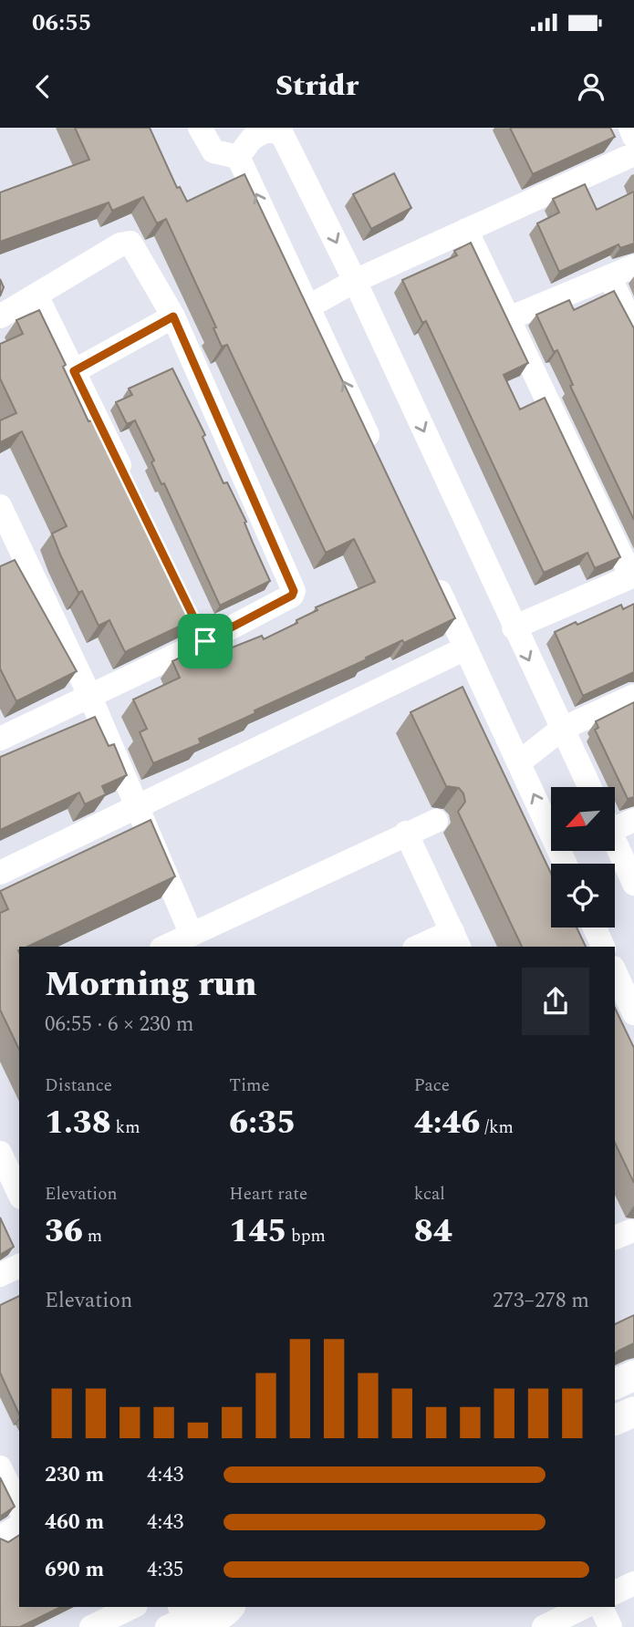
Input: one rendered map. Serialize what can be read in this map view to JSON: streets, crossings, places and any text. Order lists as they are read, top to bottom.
{
  "north": "bottom left",
  "page": {
    "status": "06:55",
    "header": "Stridr",
    "heading": ["Morning run", "06:55 · 6 × 230 m"],
    "stats": [
      ["Distance", "1.38 km"],
      ["Time", "6:35"],
      ["Pace", "4:46 /km"],
      ["Elevation", "36 m"],
      ["Heart rate", "145 bpm"],
      ["kcal", "84"]
    ],
    "chart": ["Elevation", "273–278 m"],
    "list": [
      {
        "name": "230 m",
        "note": "4:43"
      },
      {
        "name": "460 m",
        "note": "4:43"
      },
      {
        "name": "690 m",
        "note": "4:35"
      }
    ]
  }
}
